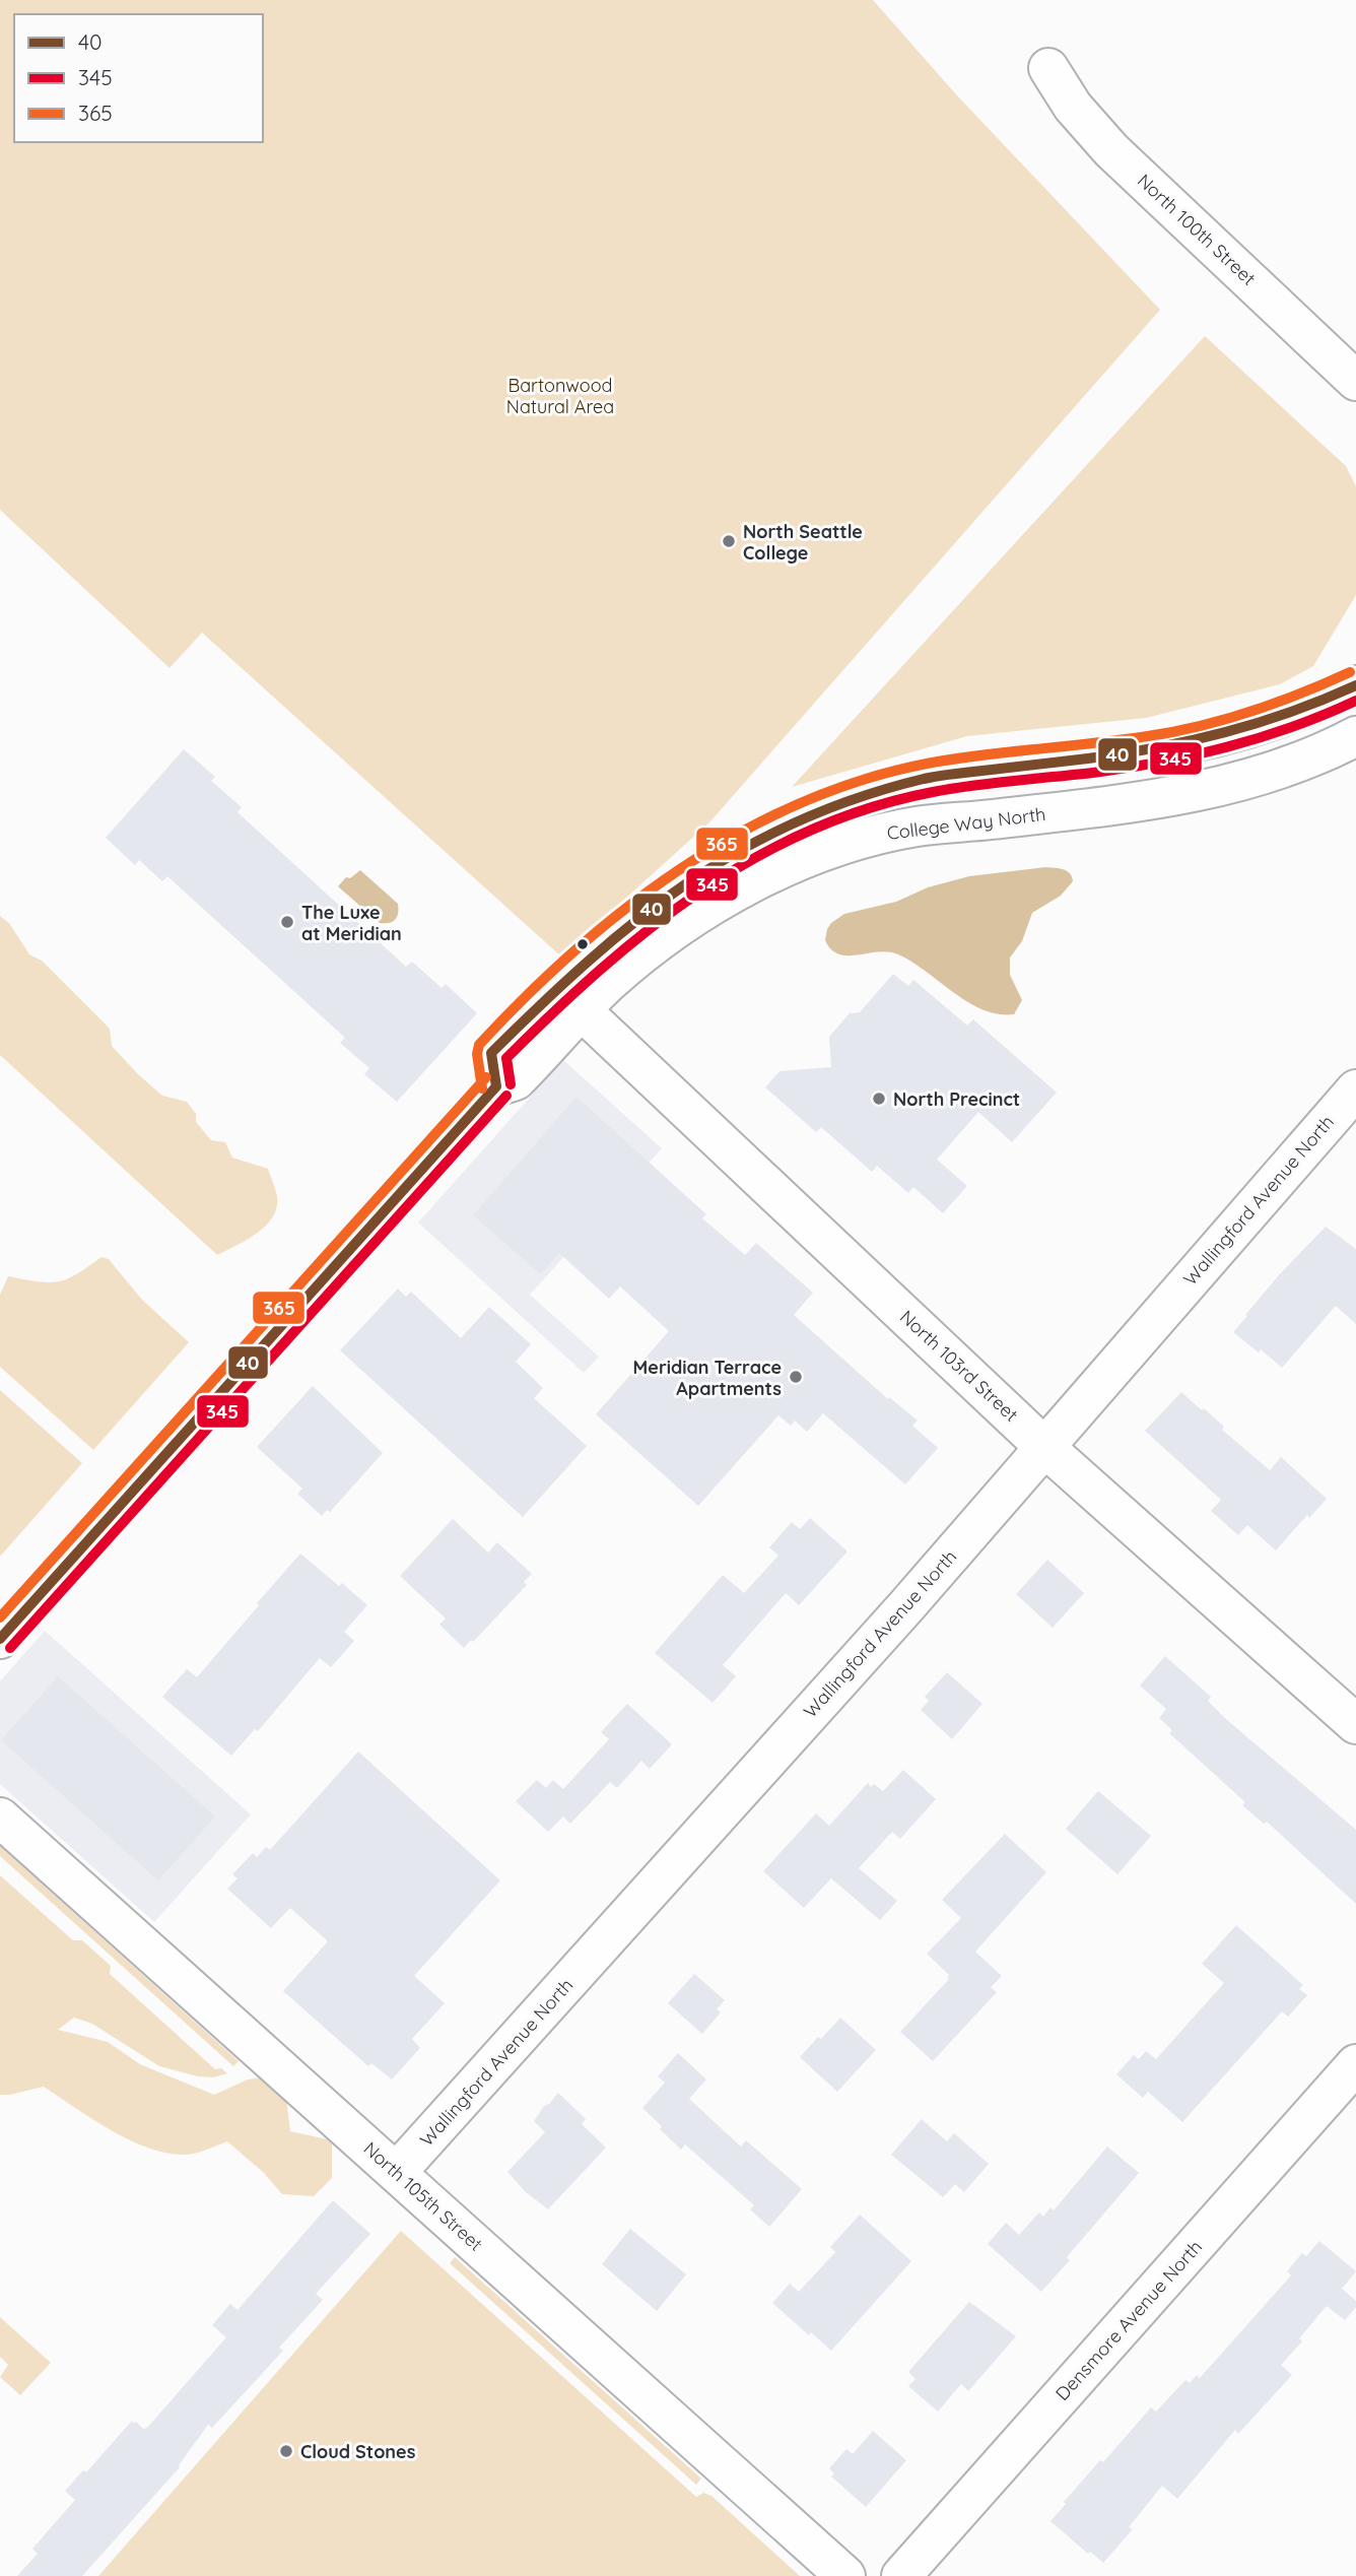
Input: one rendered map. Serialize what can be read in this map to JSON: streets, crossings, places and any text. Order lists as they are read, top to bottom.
{
  "streets": {
    "street": [
      "North 100th Street",
      "College Way North",
      "Wallingford Avenue North",
      "North 103rd Street",
      "North 105th Street",
      "Densmore Avenue North"
    ]
  },
  "crossings": [
    ["College Way North", "North 103rd Street"],
    ["Wallingford Avenue North", "North 103rd Street"],
    ["Wallingford Avenue North", "North 105th Street"]
  ],
  "parks": ["Bartonwood Natural Area"],
  "places": [
    "North Seattle College",
    "The Luxe at Meridian",
    "North Precinct",
    "Meridian Terrace Apartments",
    "Cloud Stones"
  ],
  "lines": ["transit line 365", "transit line 40", "transit line 345"],
  "legend": ["40", "345", "365"]
}
